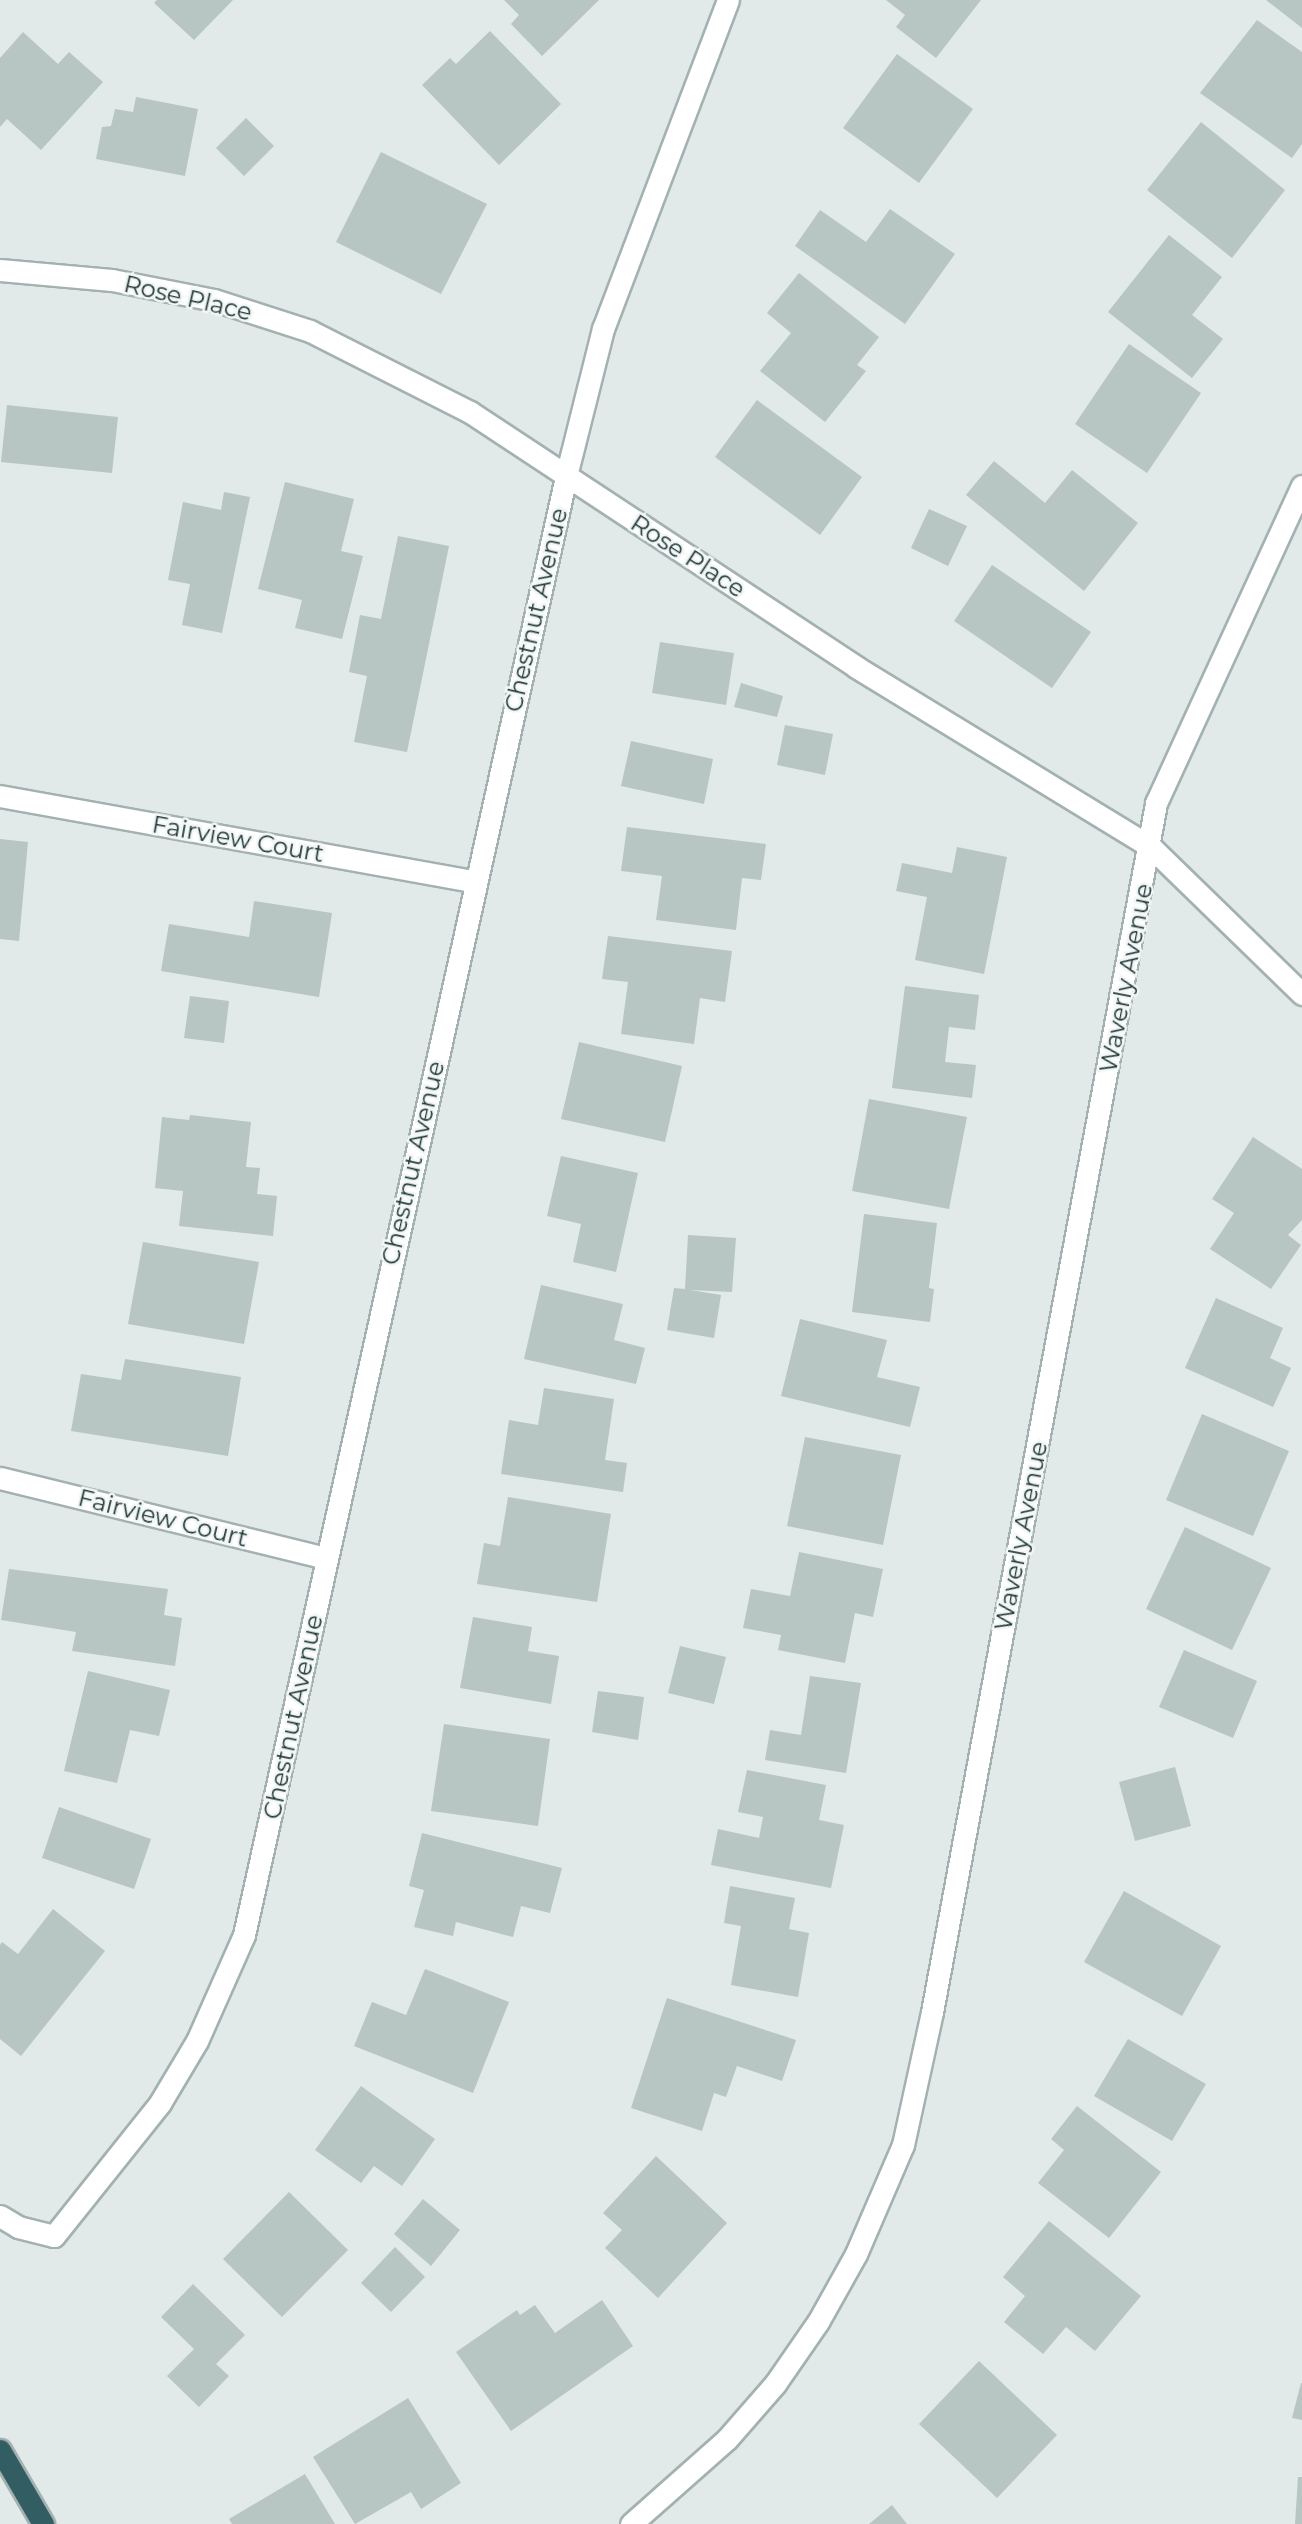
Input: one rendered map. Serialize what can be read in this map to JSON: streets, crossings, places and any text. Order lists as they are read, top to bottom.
{
  "streets": {
    "street": [
      "Rose Place",
      "Chestnut Avenue",
      "Fairview Court",
      "Waverly Avenue"
    ]
  },
  "crossings": [
    ["Rose Place", "Chestnut Avenue"],
    ["Rose Place", "Waverly Avenue"],
    ["Chestnut Avenue", "Fairview Court"]
  ]
}
